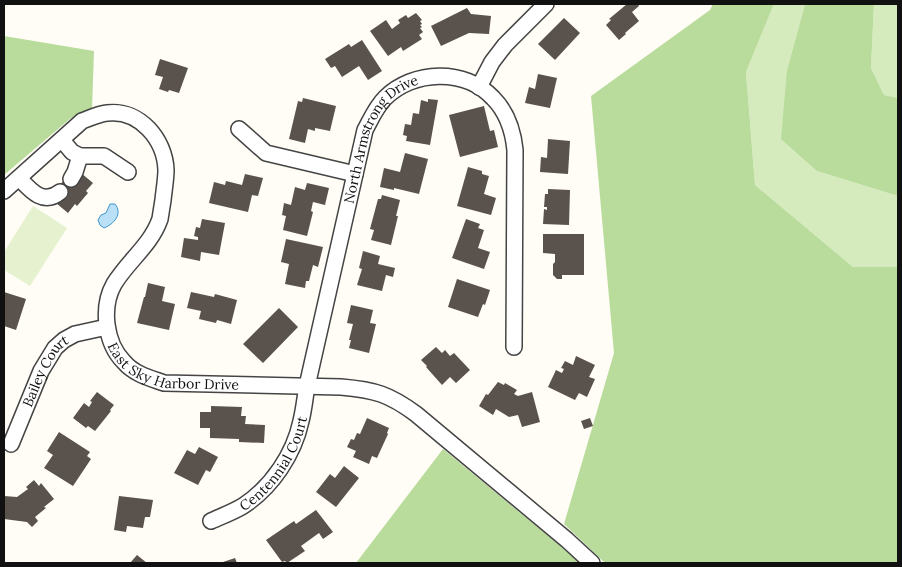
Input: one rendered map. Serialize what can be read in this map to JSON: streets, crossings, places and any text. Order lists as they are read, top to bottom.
{
  "streets": {
    "street": [
      "North Armstrong Drive",
      "East Sky Harbor Drive",
      "Bailey Court",
      "Centennial Court"
    ]
  },
  "crossings": [
    ["North Armstrong Drive", "East Sky Harbor Drive"],
    ["North Armstrong Drive", "Centennial Court"],
    ["East Sky Harbor Drive", "Bailey Court"],
    ["East Sky Harbor Drive", "Centennial Court"]
  ]
}
